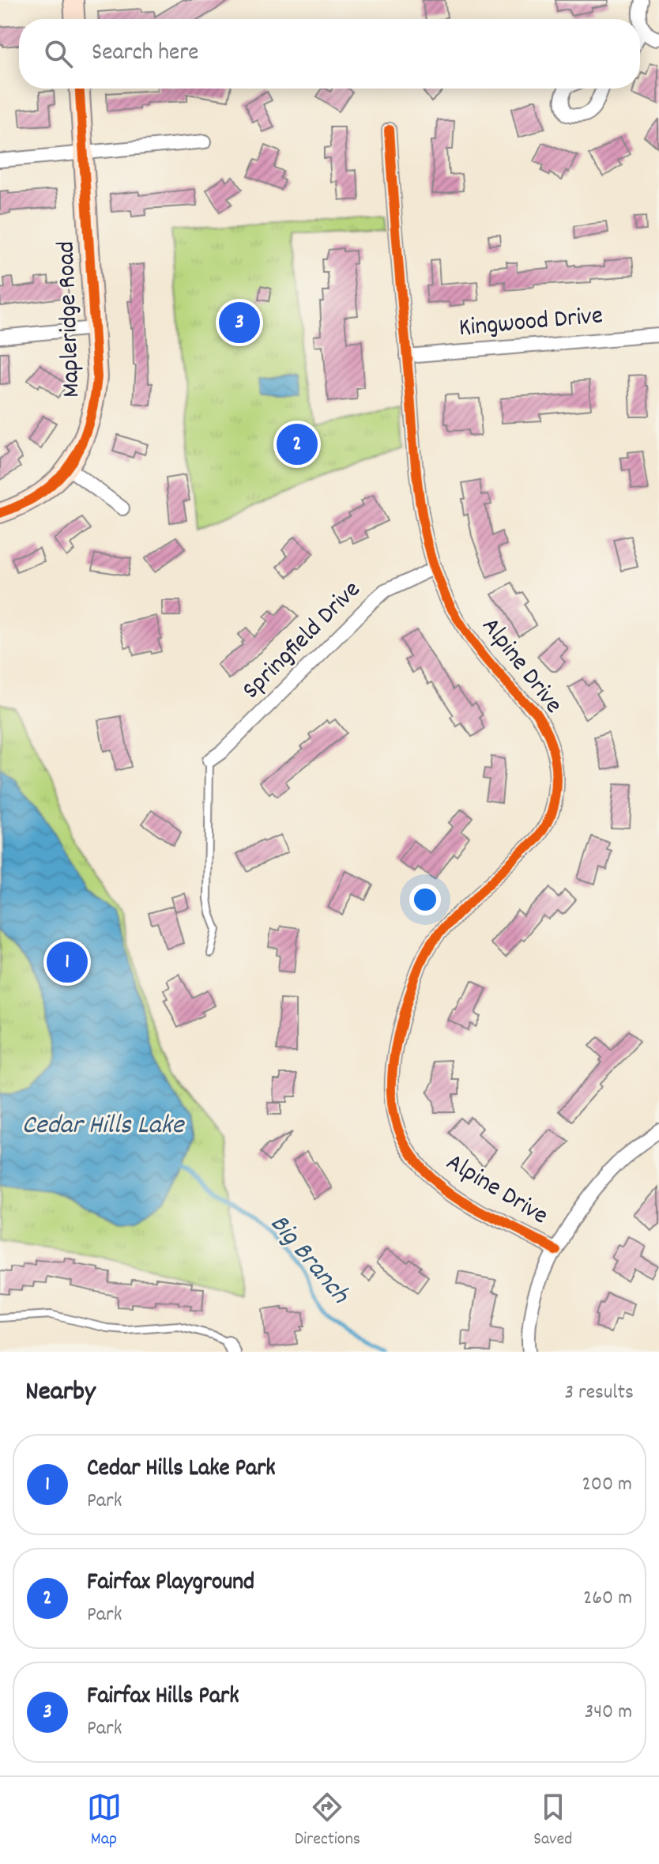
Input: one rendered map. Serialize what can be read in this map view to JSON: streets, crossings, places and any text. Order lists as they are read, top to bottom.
{
  "streets": {
    "street": [
      "Mapleridge Road",
      "Kingwood Drive",
      "Springfield Drive",
      "Alpine Drive"
    ]
  },
  "crossings": [
    ["Kingwood Drive", "Alpine Drive"],
    ["Springfield Drive", "Alpine Drive"]
  ],
  "water": ["Cedar Hills Lake", "Big Branch"],
  "page": {
    "search": "Search here",
    "pins": ["3", "2", "1"],
    "heading": ["Nearby", "3 results"],
    "list": [
      {
        "mark": "1",
        "name": "Cedar Hills Lake Park",
        "note": "Park",
        "value": "200 m"
      },
      {
        "mark": "2",
        "name": "Fairfax Playground",
        "note": "Park",
        "value": "260 m"
      },
      {
        "mark": "3",
        "name": "Fairfax Hills Park",
        "note": "Park",
        "value": "340 m"
      }
    ],
    "nav": ["Map", "Directions", "Saved"]
  }
}
